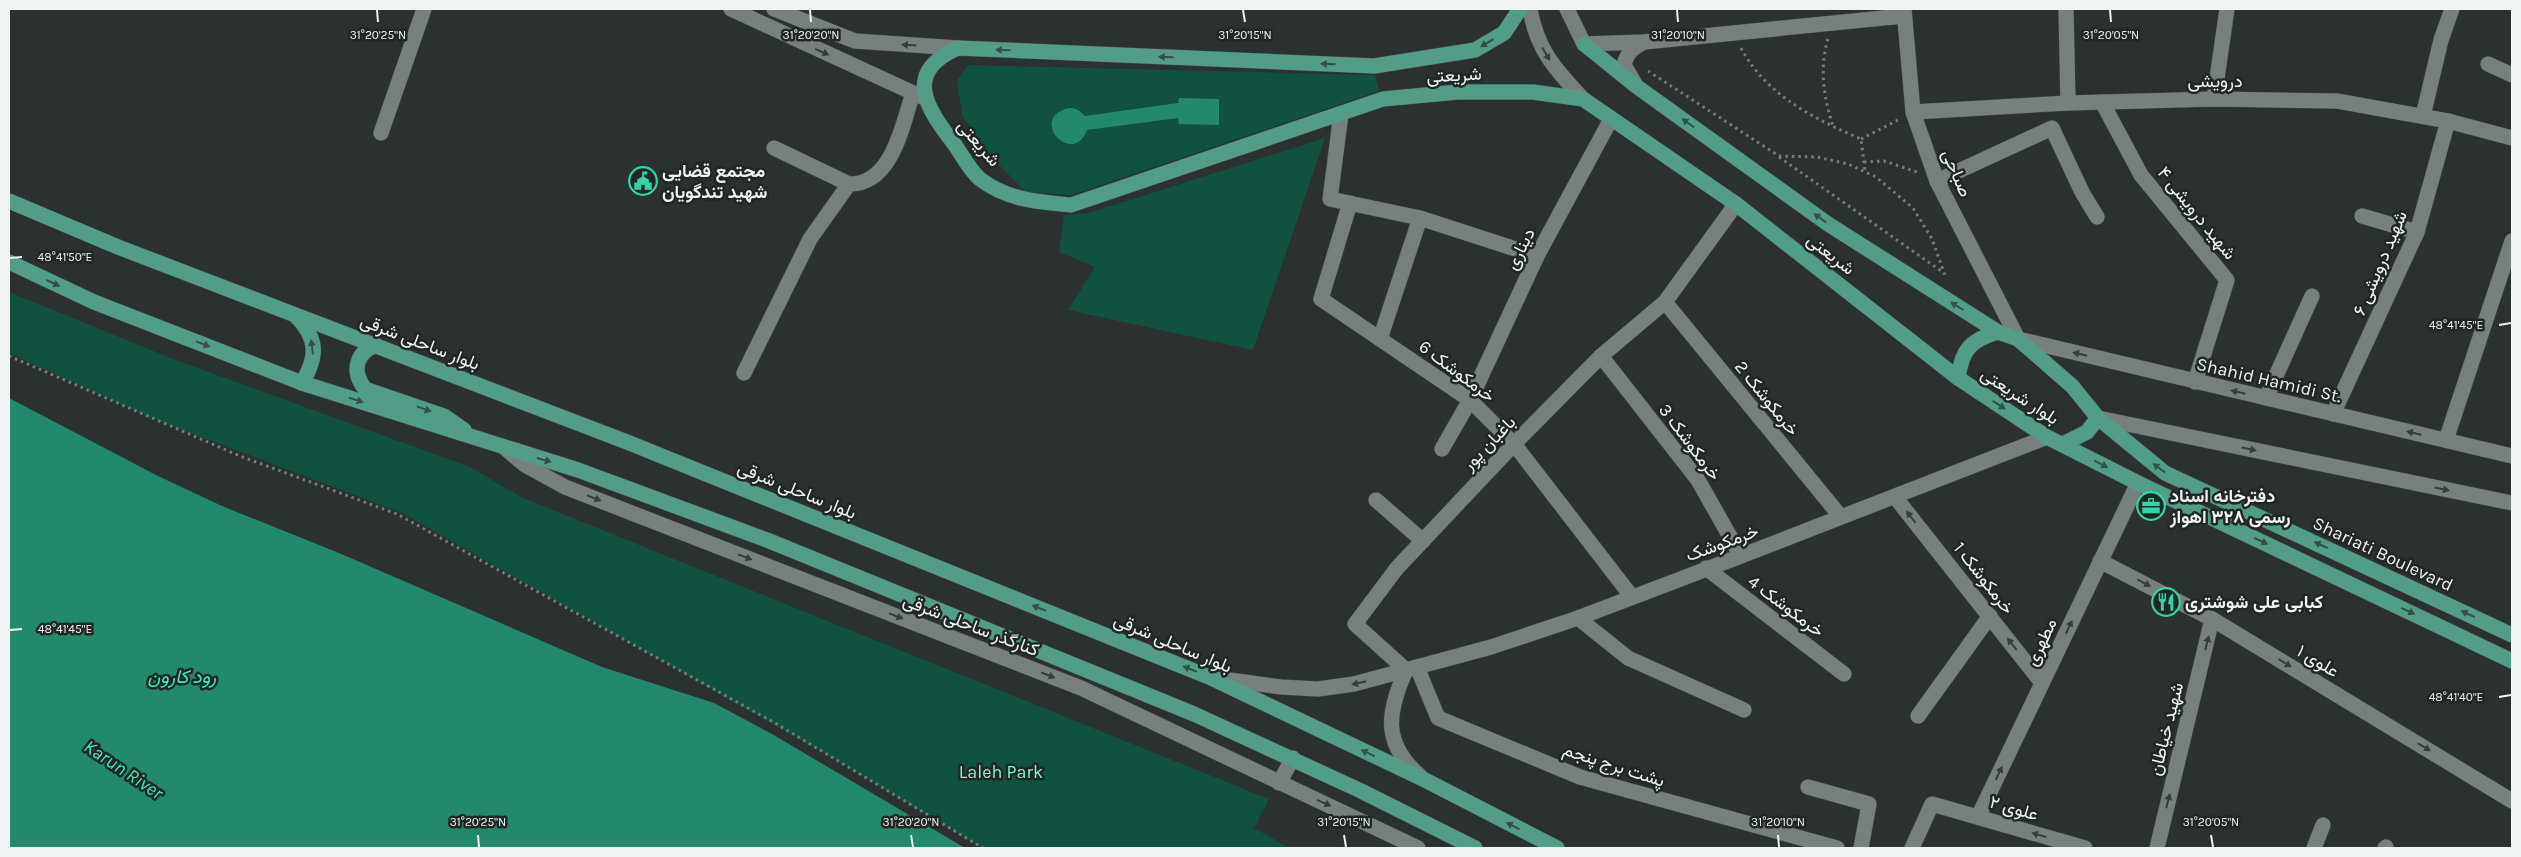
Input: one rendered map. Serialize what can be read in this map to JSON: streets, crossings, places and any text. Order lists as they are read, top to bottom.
{
  "streets": {
    "main road": [
      "شریعتی",
      "بلوار ساحلی شرقی",
      "بلوار شریعتی",
      "Shariati Boulevard"
    ],
    "street": [
      "درویشی",
      "صباحی",
      "شهید درویشی ۴",
      "دیناری",
      "شهید درویشی ۶",
      "خرمکوشک 6",
      "Shahid Hamidi St.",
      "خرمکوشک 2",
      "خرمکوشک 3",
      "باغبان پور",
      "خرمکوشک",
      "خرمکوشک 1",
      "خرمکوشک 4",
      "کنارگذر ساحلی شرقی",
      "مطهری",
      "علوی ۱",
      "شهید خیاطان",
      "پشت برج پنجم",
      "علوی ۲"
    ]
  },
  "crossings": [
    ["شریعتی", "دیناری"],
    ["شریعتی", "بلوار شریعتی"],
    ["شریعتی", "باغبان پور"],
    ["شریعتی", "Shariati Boulevard"],
    ["درویشی", "صباحی"],
    ["درویشی", "شهید درویشی ۴"],
    ["درویشی", "شهید درویشی ۶"],
    ["صباحی", "Shahid Hamidi St."],
    ["صباحی", "Shariati Boulevard"],
    ["شهید درویشی ۴", "Shahid Hamidi St."],
    ["دیناری", "خرمکوشک 6"],
    ["شهید درویشی ۶", "Shahid Hamidi St."],
    ["بلوار ساحلی شرقی", "خرمکوشک"],
    ["خرمکوشک 6", "باغبان پور"],
    ["خرمکوشک 6", "خرمکوشک"],
    ["Shahid Hamidi St.", "Shariati Boulevard"],
    ["بلوار شریعتی", "خرمکوشک"],
    ["خرمکوشک 2", "باغبان پور"],
    ["خرمکوشک 2", "خرمکوشک"],
    ["خرمکوشک 3", "باغبان پور"],
    ["خرمکوشک 3", "خرمکوشک"],
    ["باغبان پور", "خرمکوشک"],
    ["باغبان پور", "پشت برج پنجم"],
    ["خرمکوشک", "خرمکوشک 1"],
    ["خرمکوشک", "خرمکوشک 4"],
    ["خرمکوشک", "پشت برج پنجم"],
    ["خرمکوشک 1", "مطهری"],
    ["مطهری", "علوی ۱"],
    ["مطهری", "علوی ۲"],
    ["علوی ۱", "شهید خیاطان"]
  ],
  "one_way": [
    "بلوار شریعتی",
    "خرمکوشک 1",
    "کنارگذر ساحلی شرقی",
    "علوی ۱",
    "شهید خیاطان",
    "علوی ۲"
  ],
  "water": ["رود کارون", "Karun River"],
  "parks": ["Laleh Park"],
  "places": {
    "public building": ["مجتمع قضایی شهید تندگویان"],
    "office": ["دفترخانه اسناد رسمی ۳۲۸ اهواز"],
    "restaurant": ["کبابی علی شوشتری"]
  },
  "coordinates": [
    "31°20'25\"N",
    "31°20'20\"N",
    "31°20'15\"N",
    "31°20'10\"N",
    "31°20'05\"N",
    "48°41'50\"E",
    "48°41'45\"E",
    "48°41'40\"E"
  ]
}
